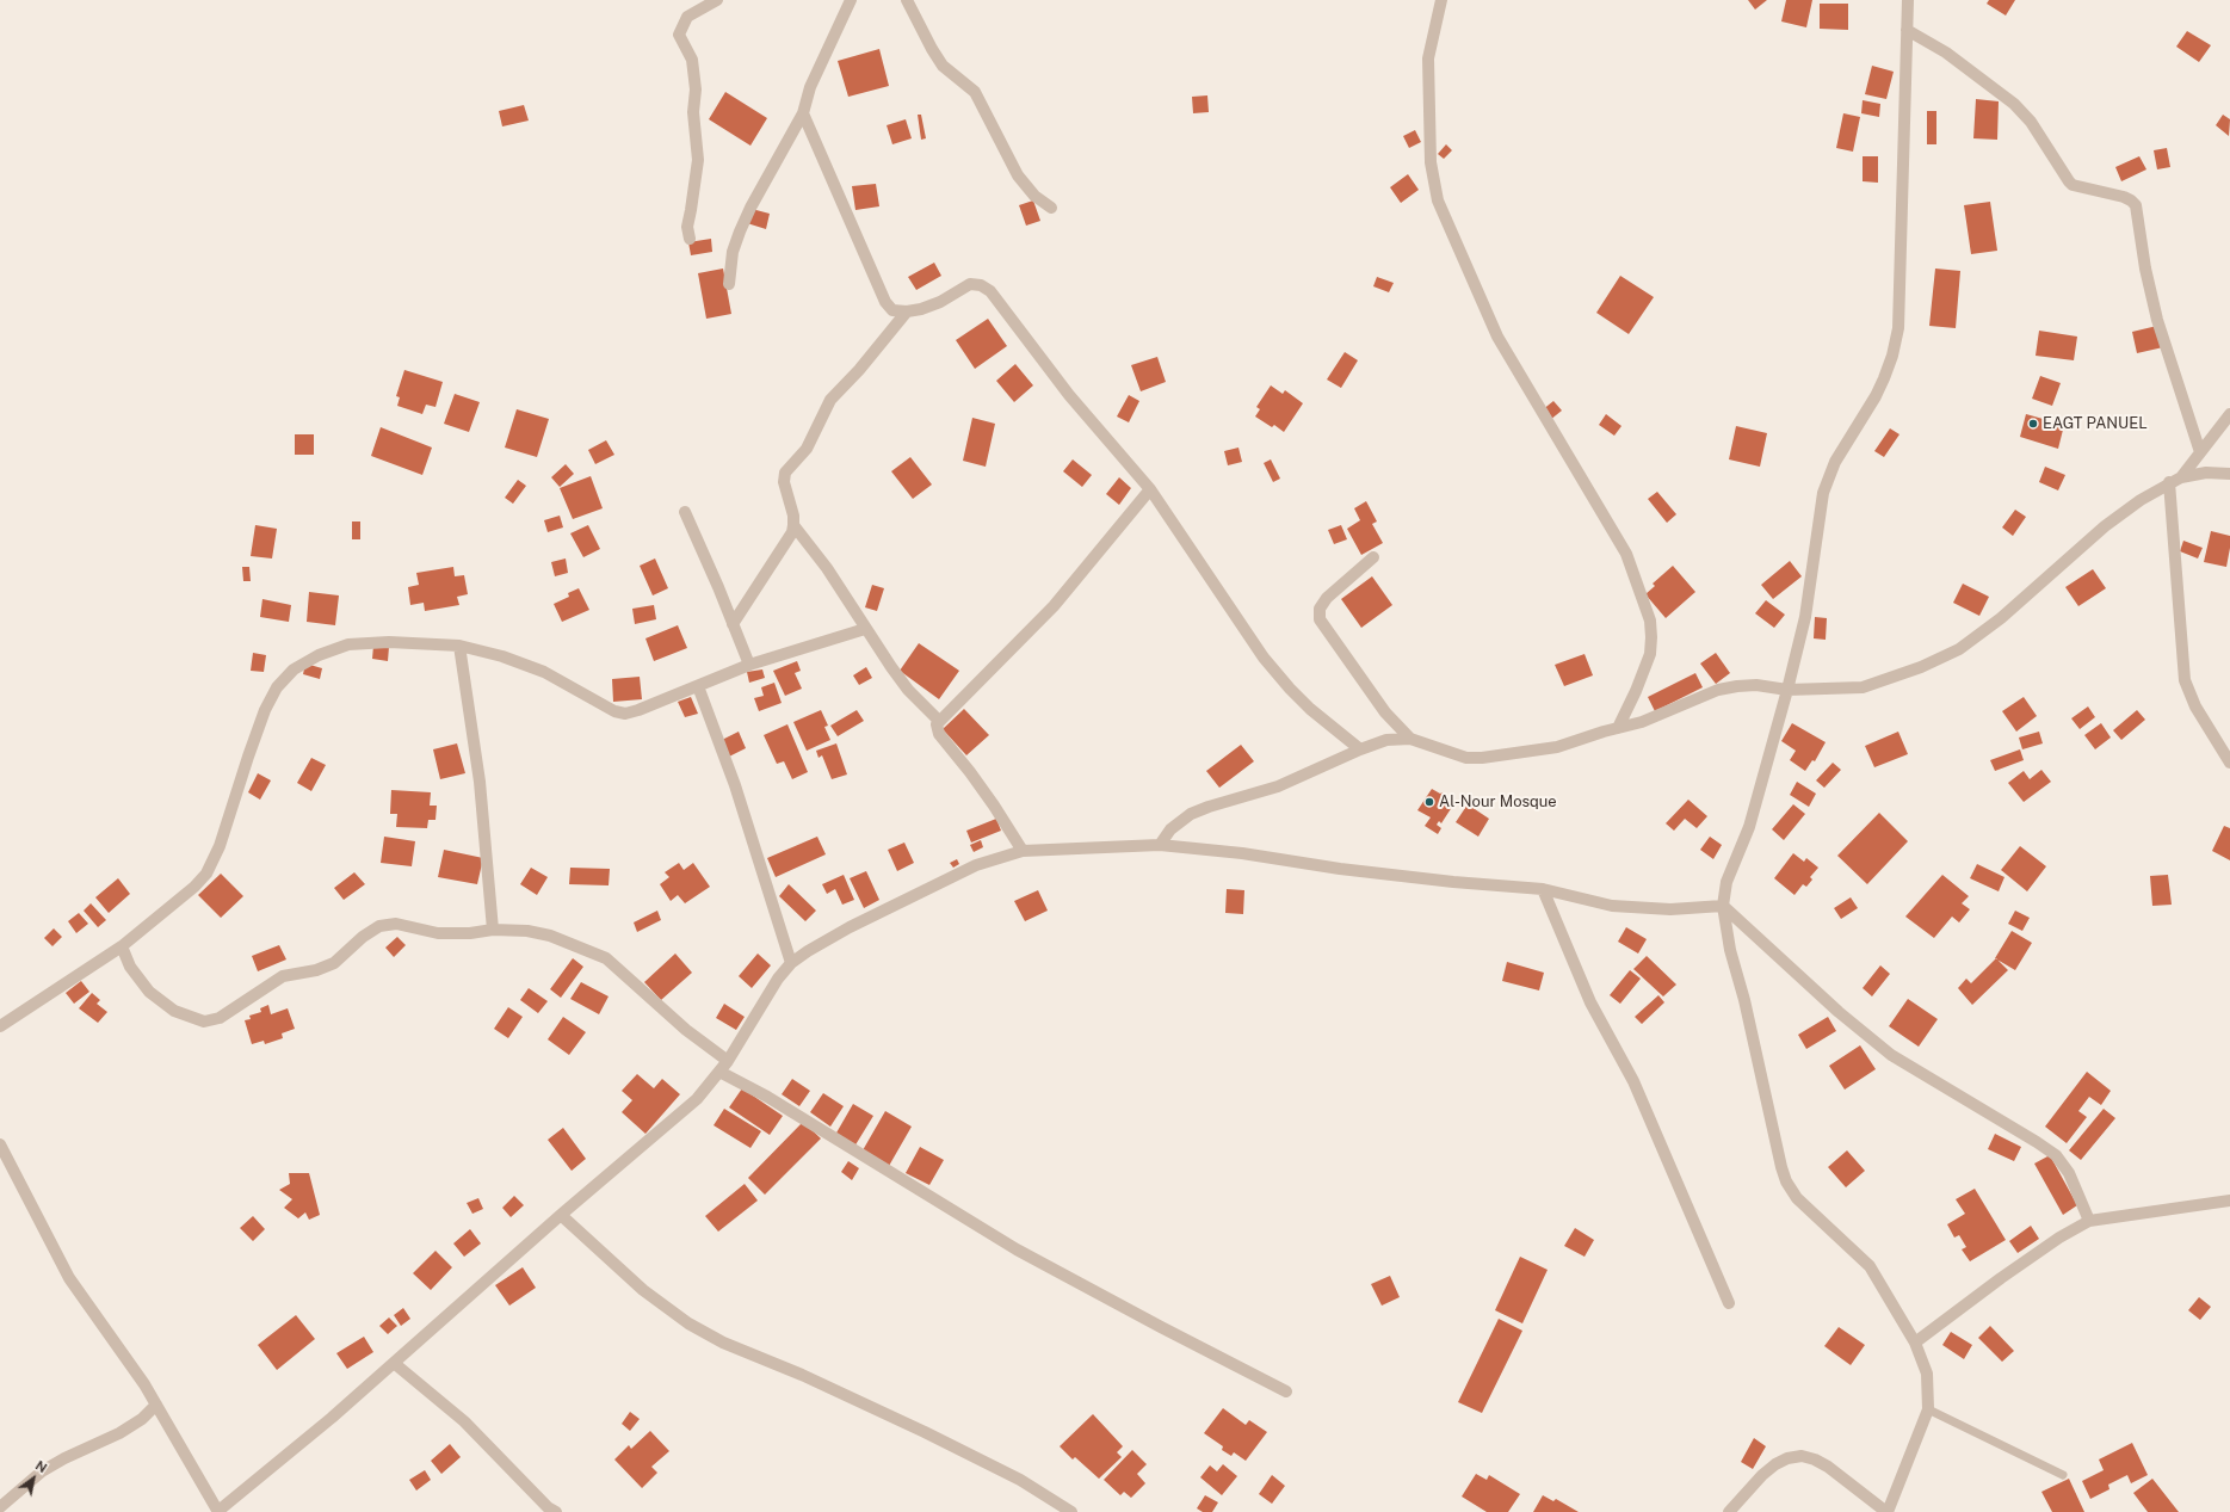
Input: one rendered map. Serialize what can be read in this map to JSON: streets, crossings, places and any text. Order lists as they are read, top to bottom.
{
  "places": ["EAGT PANUEL", "Al-Nour Mosque"],
  "north": "top right"
}
